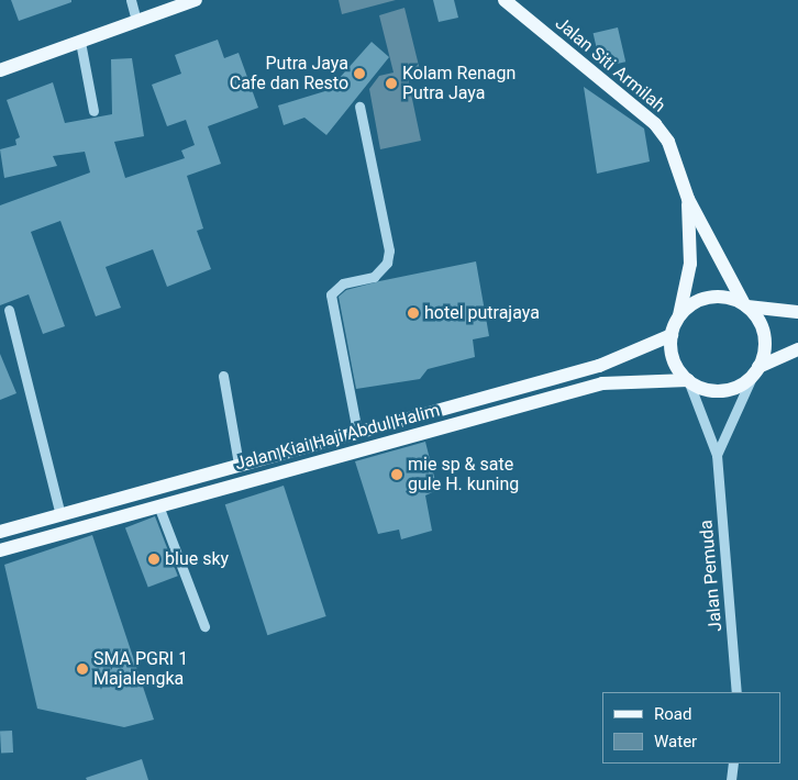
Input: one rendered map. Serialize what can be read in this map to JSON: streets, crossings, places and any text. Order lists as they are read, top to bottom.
{
  "streets": {
    "main road": ["Jalan Siti Armilah", "Jalan Kiai Haji Abdul Halim"],
    "street": ["Jalan Pemuda"]
  },
  "places": [
    "Putra Jaya Cafe dan Resto",
    "Kolam Renagn Putra Jaya",
    "hotel putrajaya",
    "mie sp & sate gule H. kuning",
    "blue sky",
    "SMA PGRI 1 Majalengka"
  ],
  "legend": ["Road", "Water"]
}
